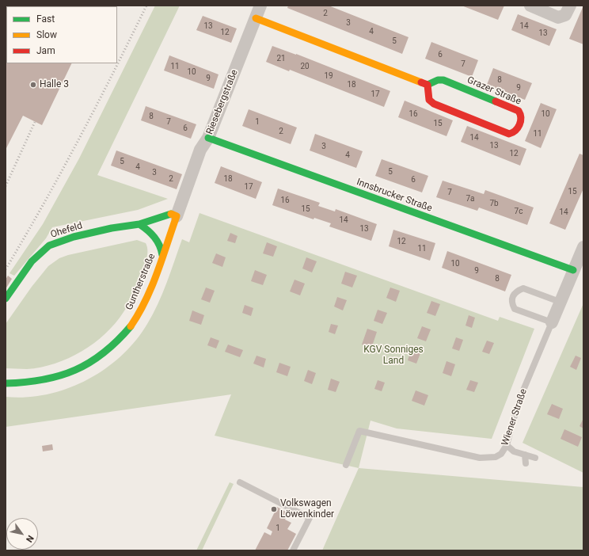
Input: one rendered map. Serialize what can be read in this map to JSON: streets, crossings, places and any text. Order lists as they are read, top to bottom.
{
  "streets": {
    "street": [
      "Grazer Straße",
      "Riesebergstraße",
      "Innsbrucker Straße",
      "Ohefeld",
      "Guntherstraße",
      "Wiener Straße"
    ]
  },
  "crossings": [
    ["Riesebergstraße", "Innsbrucker Straße"],
    ["Riesebergstraße", "Ohefeld"],
    ["Riesebergstraße", "Guntherstraße"],
    ["Innsbrucker Straße", "Wiener Straße"],
    ["Ohefeld", "Guntherstraße"]
  ],
  "parks": ["KGV Sonniges Land"],
  "places": ["Halle 3", "Volkswagen Löwenkinder"],
  "house_numbers": [
    "2",
    "3",
    "13",
    "14",
    "4",
    "12",
    "13",
    "5",
    "6",
    "21",
    "7",
    "11",
    "20",
    "10",
    "19",
    "9",
    "8",
    "18",
    "9",
    "17",
    "16",
    "10",
    "8",
    "7",
    "1",
    "15",
    "6",
    "2",
    "11",
    "14",
    "13",
    "3",
    "12",
    "4",
    "5",
    "4",
    "5",
    "3",
    "2",
    "18",
    "6",
    "17",
    "15",
    "7",
    "7a",
    "16",
    "7b",
    "15",
    "7c",
    "14",
    "14",
    "13",
    "12",
    "11",
    "10",
    "9",
    "8",
    "1"
  ],
  "legend": ["Fast", "Slow", "Jam"],
  "north": "bottom right"
}
